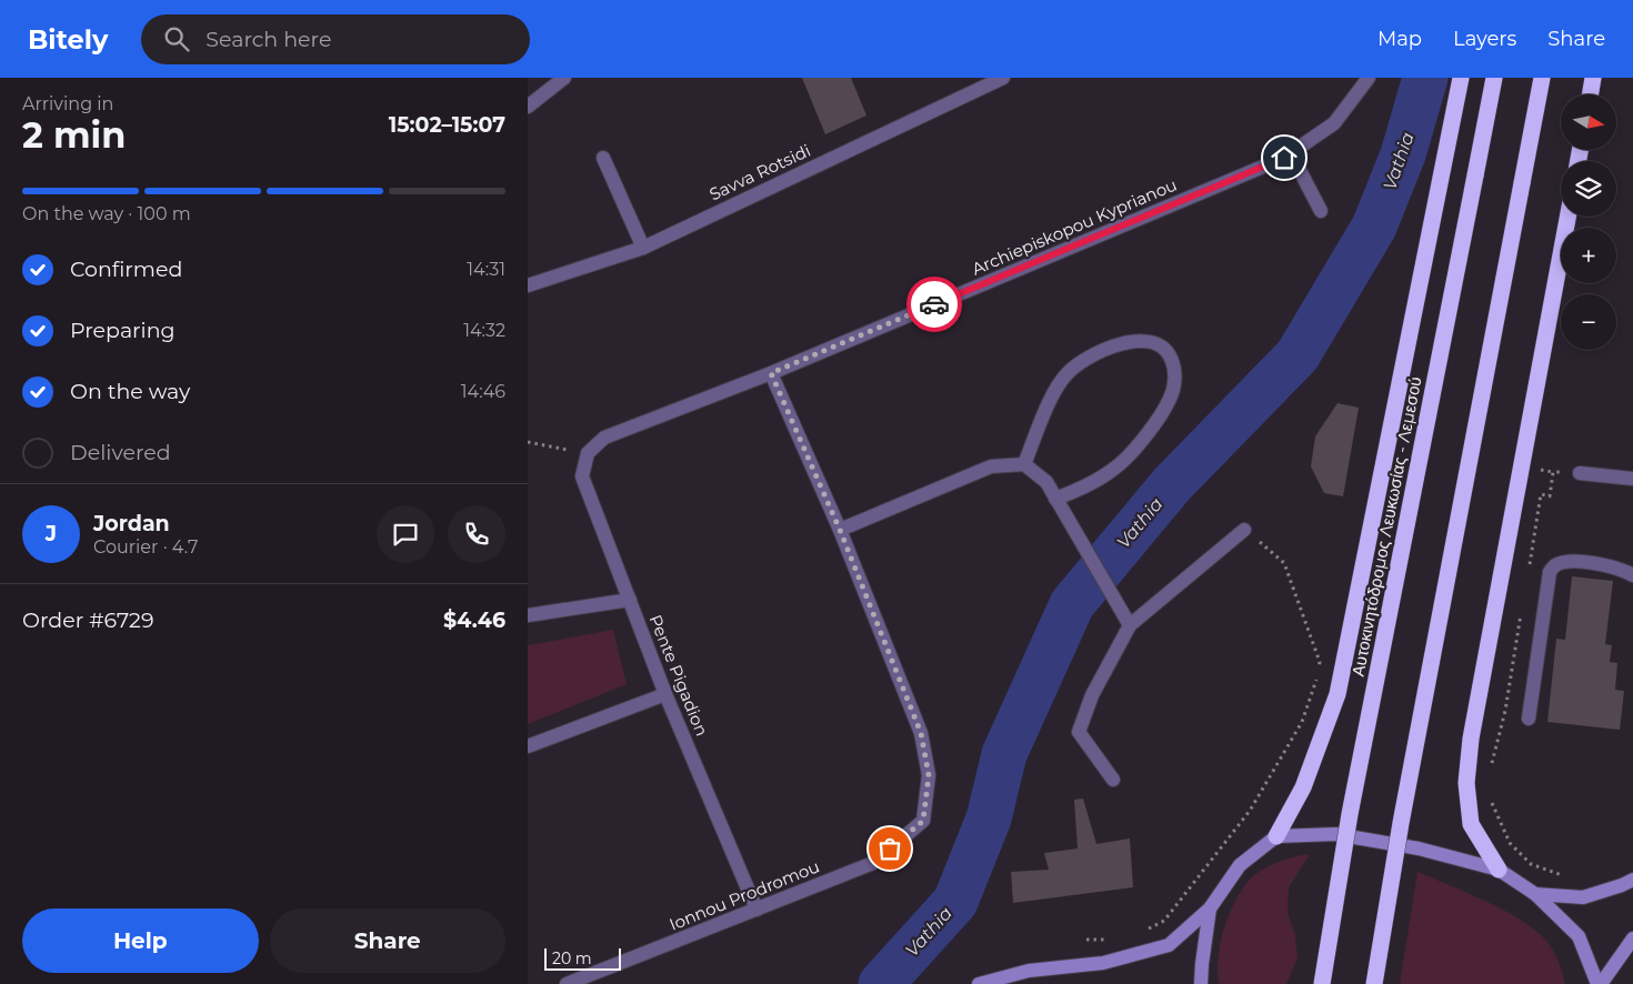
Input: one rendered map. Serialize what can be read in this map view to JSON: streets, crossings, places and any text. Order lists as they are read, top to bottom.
{
  "streets": {
    "highway": ["Αυτοκινητόδρομος Λευκωσίας - Λεμεσού"],
    "street": [
      "Savva Rotsidi",
      "Archiepiskopou Kyprianou",
      "Pente Pigadion",
      "Ionnou Prodromou"
    ]
  },
  "crossings": [
    ["Archiepiskopou Kyprianou", "Pente Pigadion"],
    ["Pente Pigadion", "Ionnou Prodromou"]
  ],
  "water": ["Vathia"],
  "scale_bar": "20 m",
  "north": "right",
  "page": {
    "header": "Bitely",
    "search": "Search here",
    "nav": ["Map", "Layers", "Share"],
    "heading": ["2 min", "Arriving in", "15:02–15:07"],
    "panel": [
      "Jordan",
      "Courier · 4.7",
      "Order #6729",
      "$4.46"
    ],
    "map_buttons": ["+", "−"],
    "bar": "On the way · 100 m",
    "list": [
      ["Confirmed", "14:31"],
      ["Preparing", "14:32"],
      ["On the way", "14:46"],
      "Delivered"
    ],
    "round": "J",
    "buttons": ["Help", "Share"],
    "scale": "20 m"
  }
}
